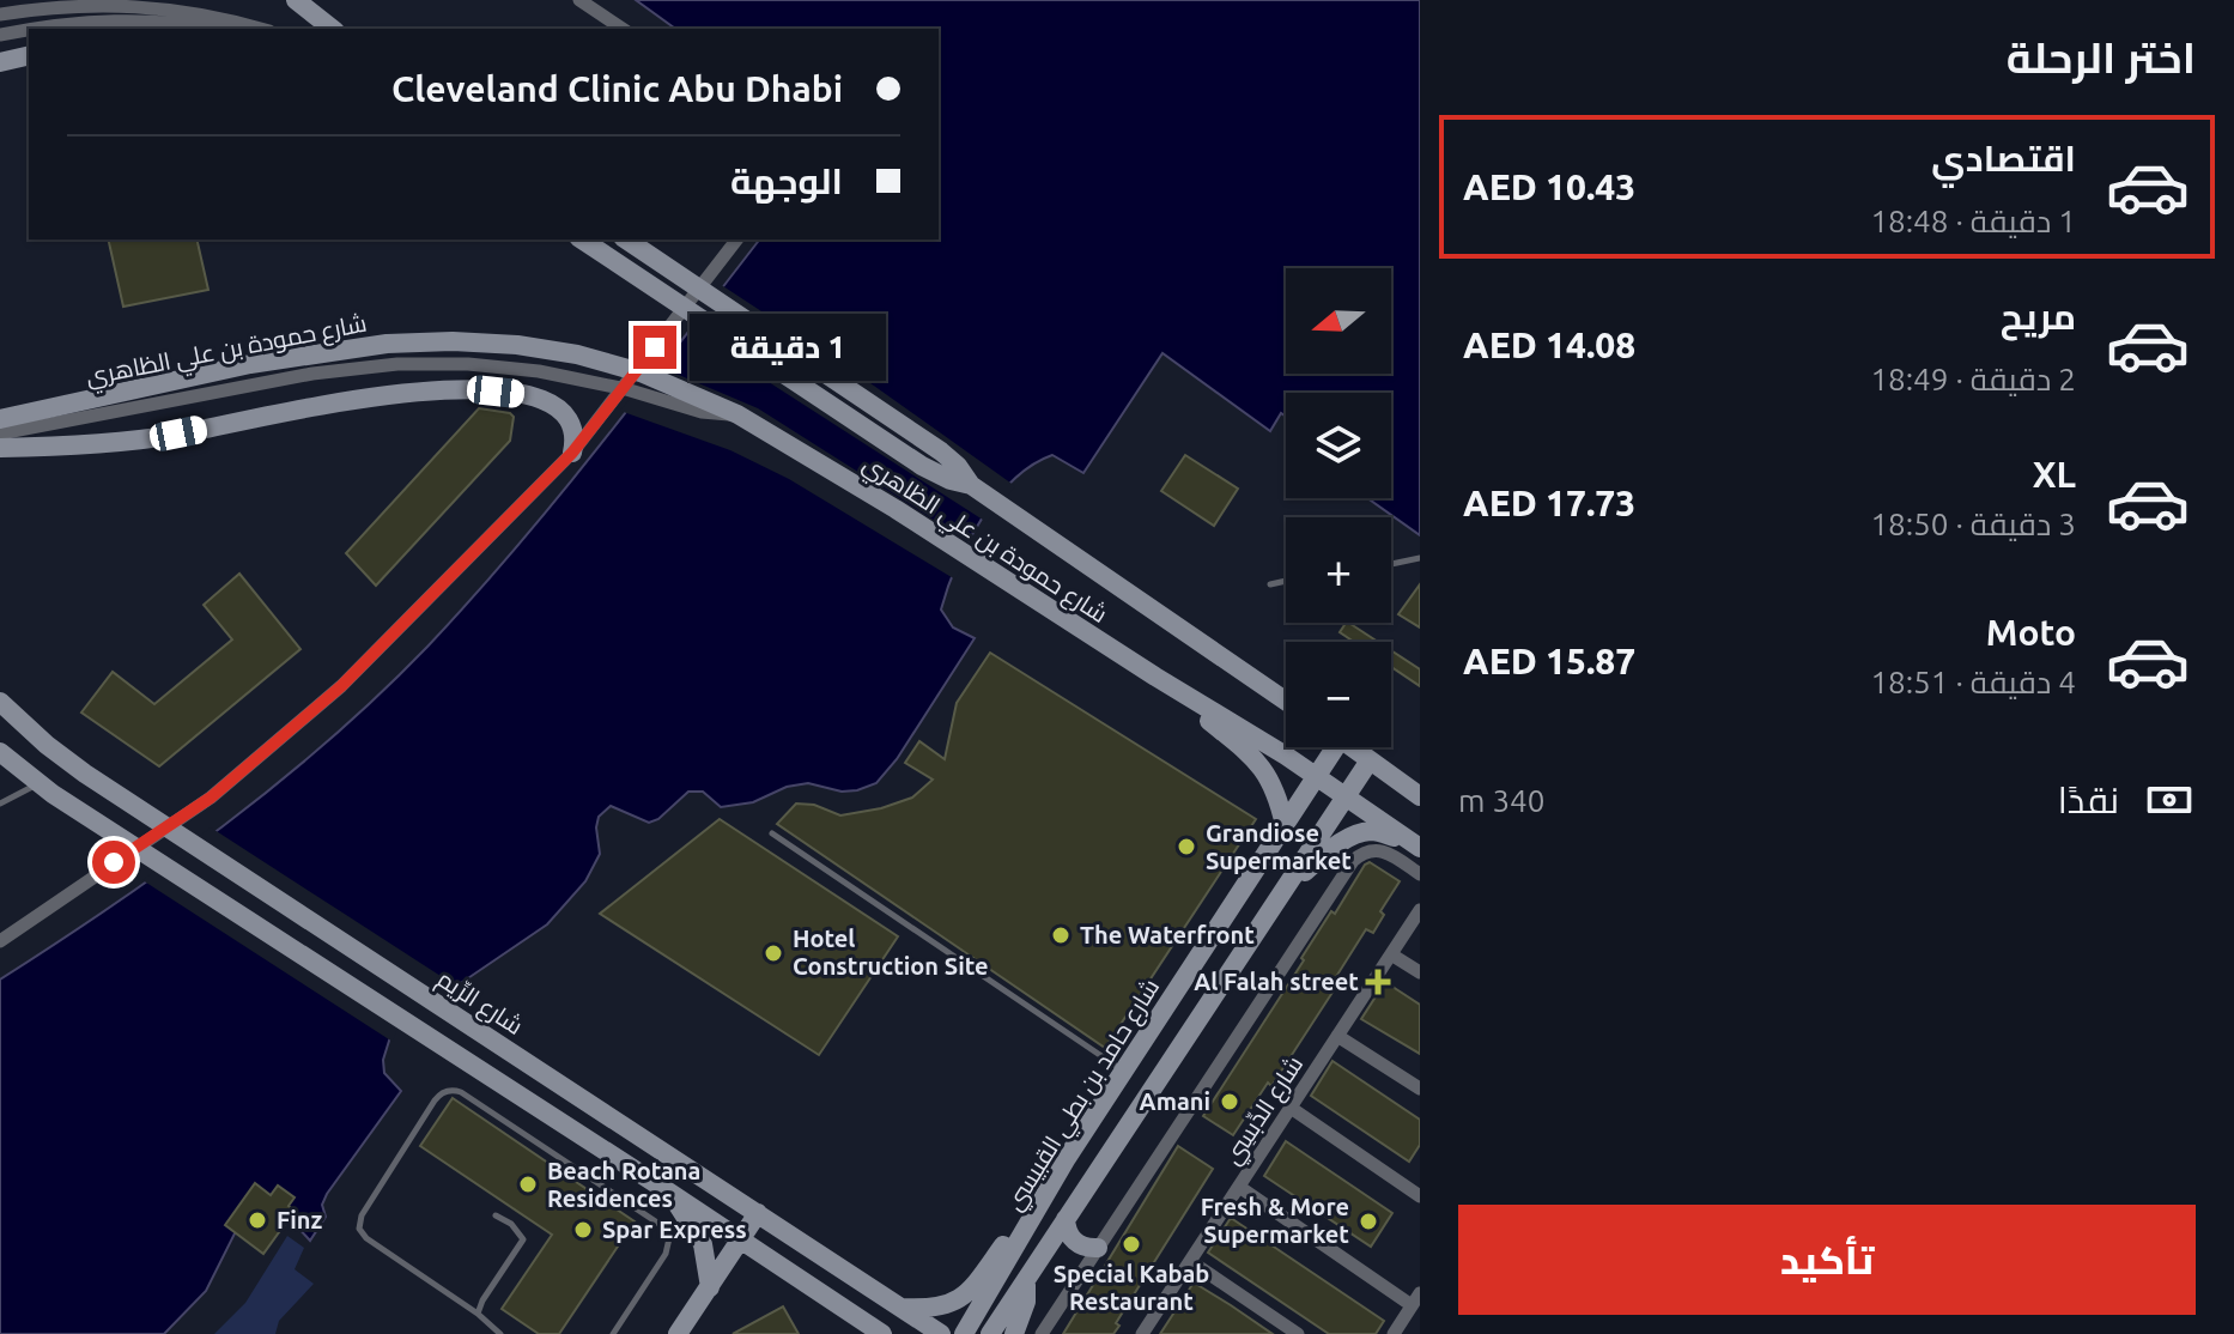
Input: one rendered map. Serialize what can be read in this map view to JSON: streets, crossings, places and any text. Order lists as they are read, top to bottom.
{
  "streets": {
    "main road": ["شارع حمودة بن علي الظاهري", "شارع الرِّيم", "شارع حامد بن بطي القبيسي"],
    "street": ["شارع الدِّبسِي"]
  },
  "places": {
    "other": [
      "Grandiose Supermarket",
      "The Waterfront",
      "Hotel Construction Site",
      "Amani",
      "Beach Rotana Residences",
      "Finz",
      "Fresh & More Supermarket",
      "Spar Express",
      "Special Kabab Restaurant"
    ],
    "health": ["Al Falah street"]
  },
  "north": "left",
  "page": {
    "heading": "اختر الرحلة",
    "banner": ["Cleveland Clinic Abu Dhabi", "الوجهة"],
    "list": [
      {
        "name": "اقتصادي",
        "note": "1 دقيقة · 18:48",
        "value": "AED 10.43"
      },
      {
        "name": "مريح",
        "note": "2 دقيقة · 18:49",
        "value": "AED 14.08"
      },
      {
        "name": "XL",
        "note": "3 دقيقة · 18:50",
        "value": "AED 17.73"
      },
      {
        "name": "Moto",
        "note": "4 دقيقة · 18:51",
        "value": "AED 15.87"
      }
    ],
    "map_buttons": ["+", "−"],
    "bubble": "1 دقيقة",
    "pay": ["نقدًا", "340 m"],
    "buttons": "تأكيد"
  }
}
